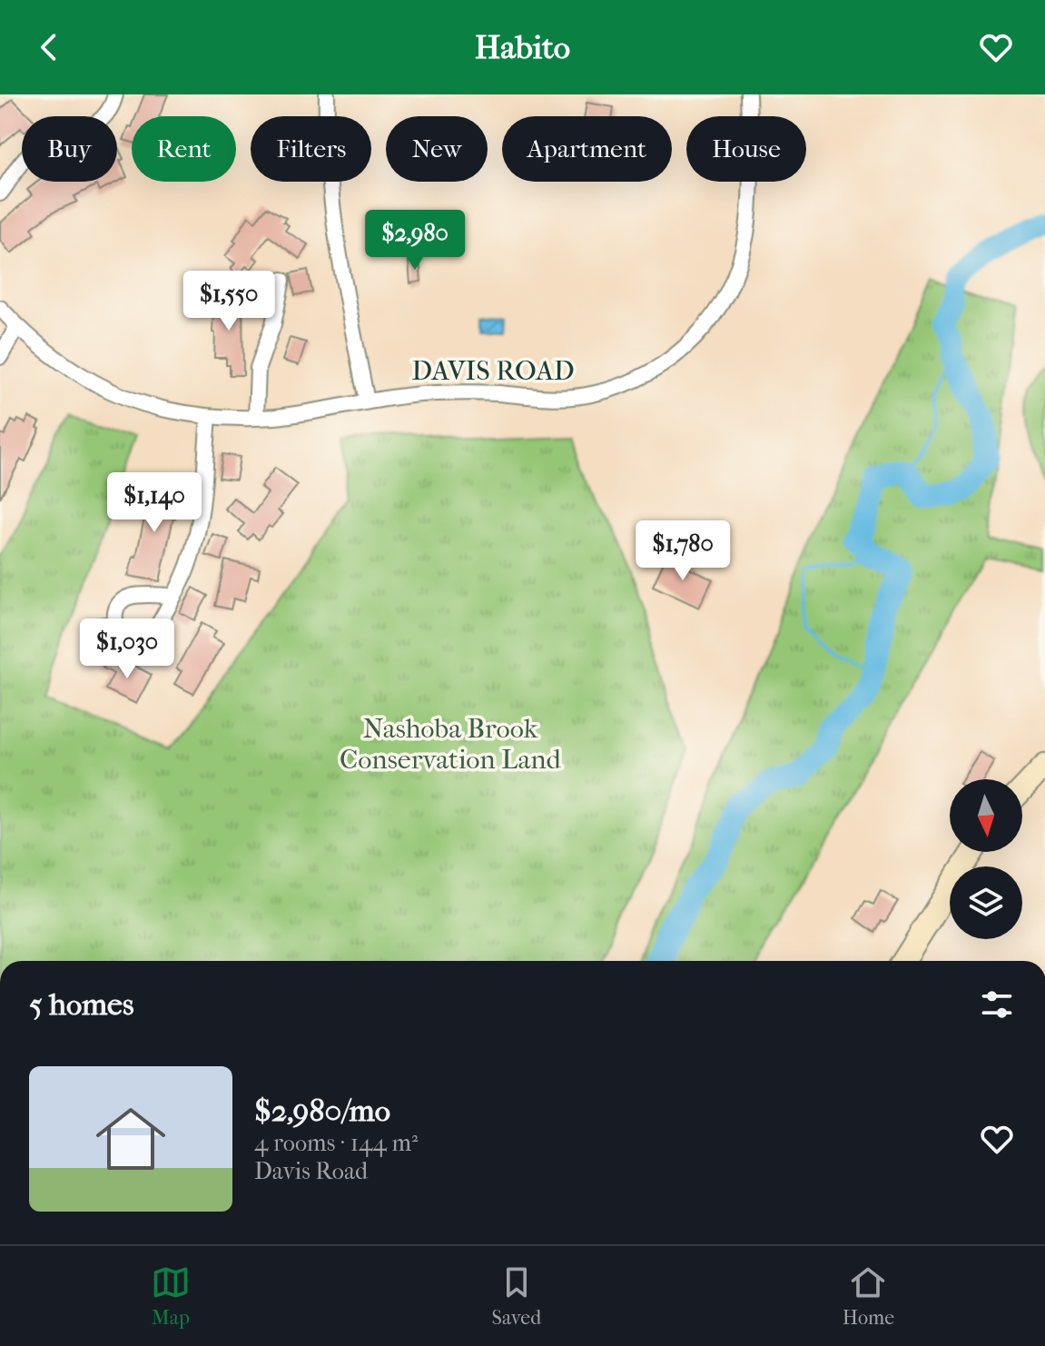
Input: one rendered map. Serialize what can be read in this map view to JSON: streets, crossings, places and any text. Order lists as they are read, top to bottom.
{
  "streets": {
    "street": ["DAVIS ROAD"]
  },
  "parks": ["Nashoba Brook Conservation Land"],
  "north": "bottom",
  "page": {
    "header": "Habito",
    "chip": [
      "Buy",
      "Rent",
      "Filters",
      "New",
      "Apartment",
      "House"
    ],
    "price": [
      "$2,980",
      "$1,550",
      "$1,140",
      "$1,780",
      "$1,030"
    ],
    "heading": "5 homes",
    "list": [
      {
        "name": "$2,980/mo",
        "note": "4 rooms · 144 m² · Davis Road"
      }
    ],
    "tabs": ["Map", "Saved", "Home"]
  }
}
